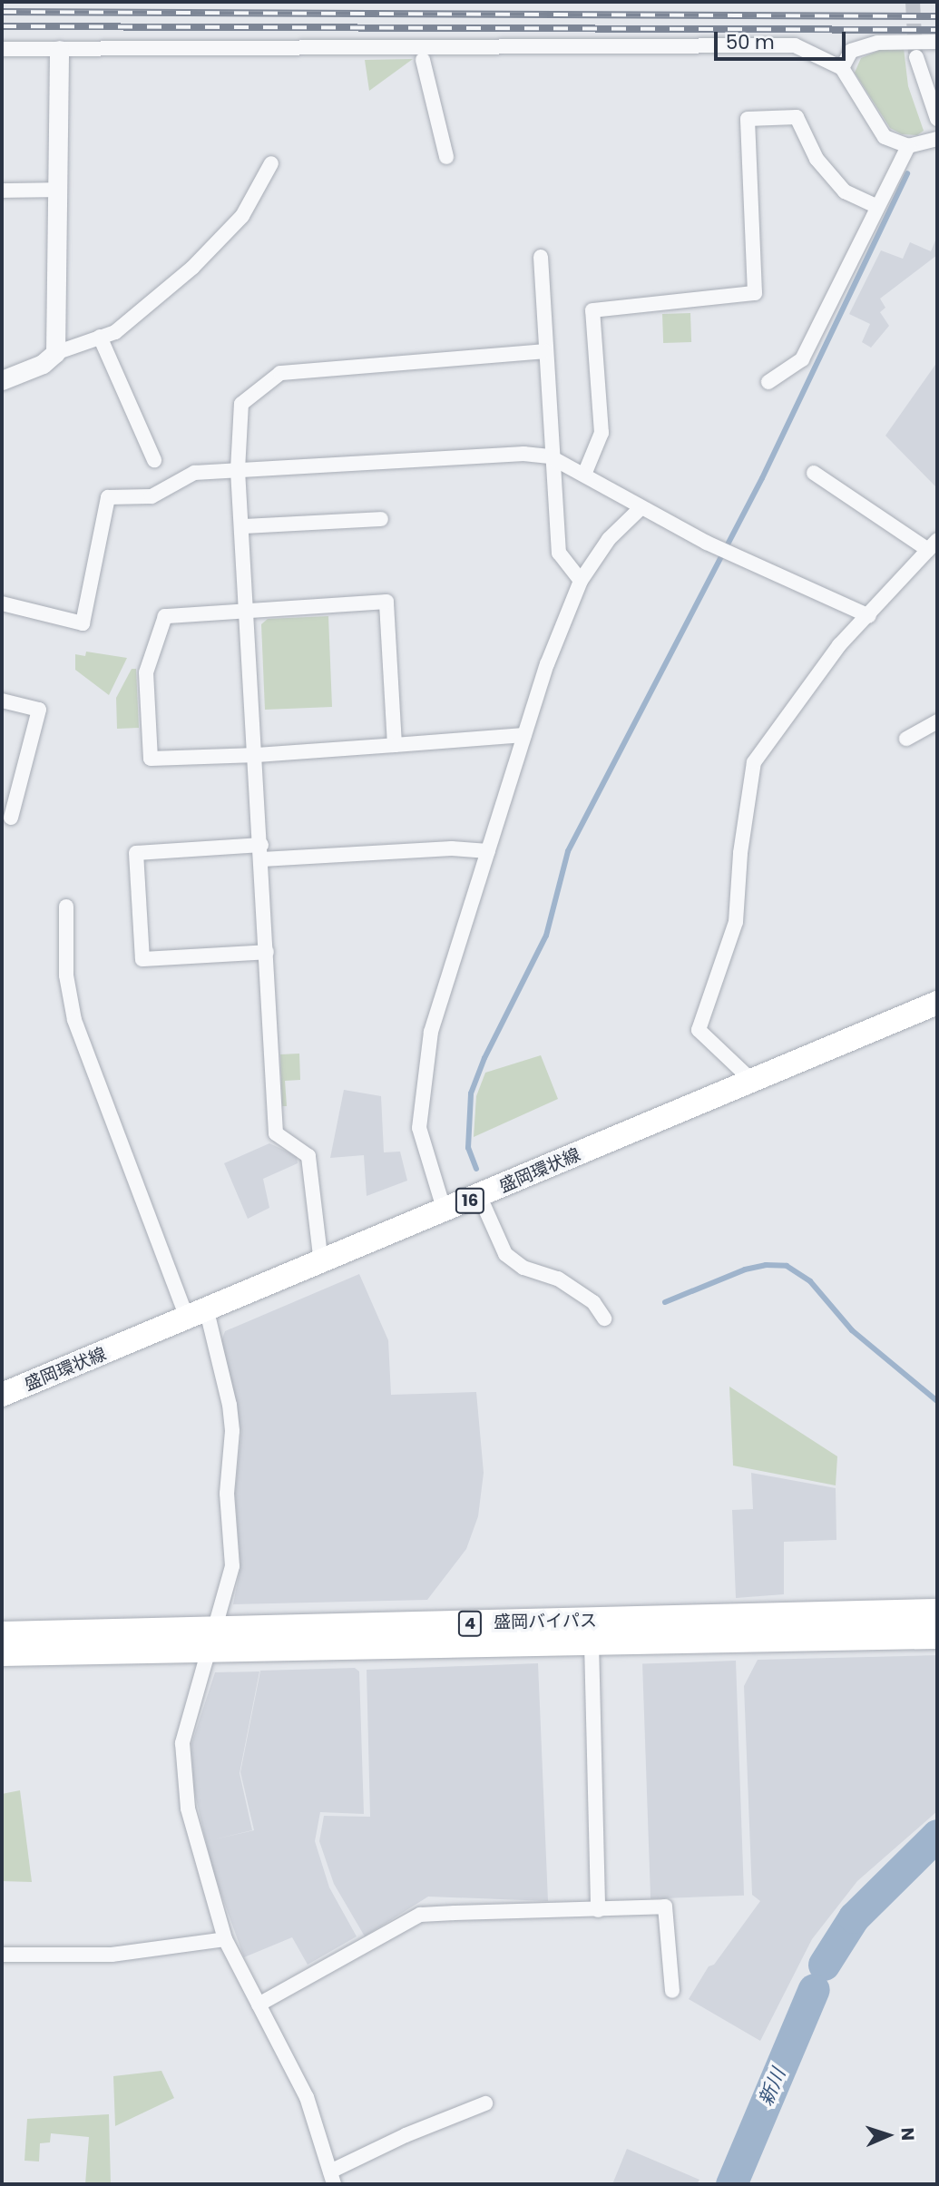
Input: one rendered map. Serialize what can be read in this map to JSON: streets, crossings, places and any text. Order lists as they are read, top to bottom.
{
  "streets": {
    "highway": ["盛岡バイパス", "4"],
    "main road": ["盛岡環状線", "16"]
  },
  "water": ["新川"],
  "scale_bar": "50 m",
  "north": "right"
}
